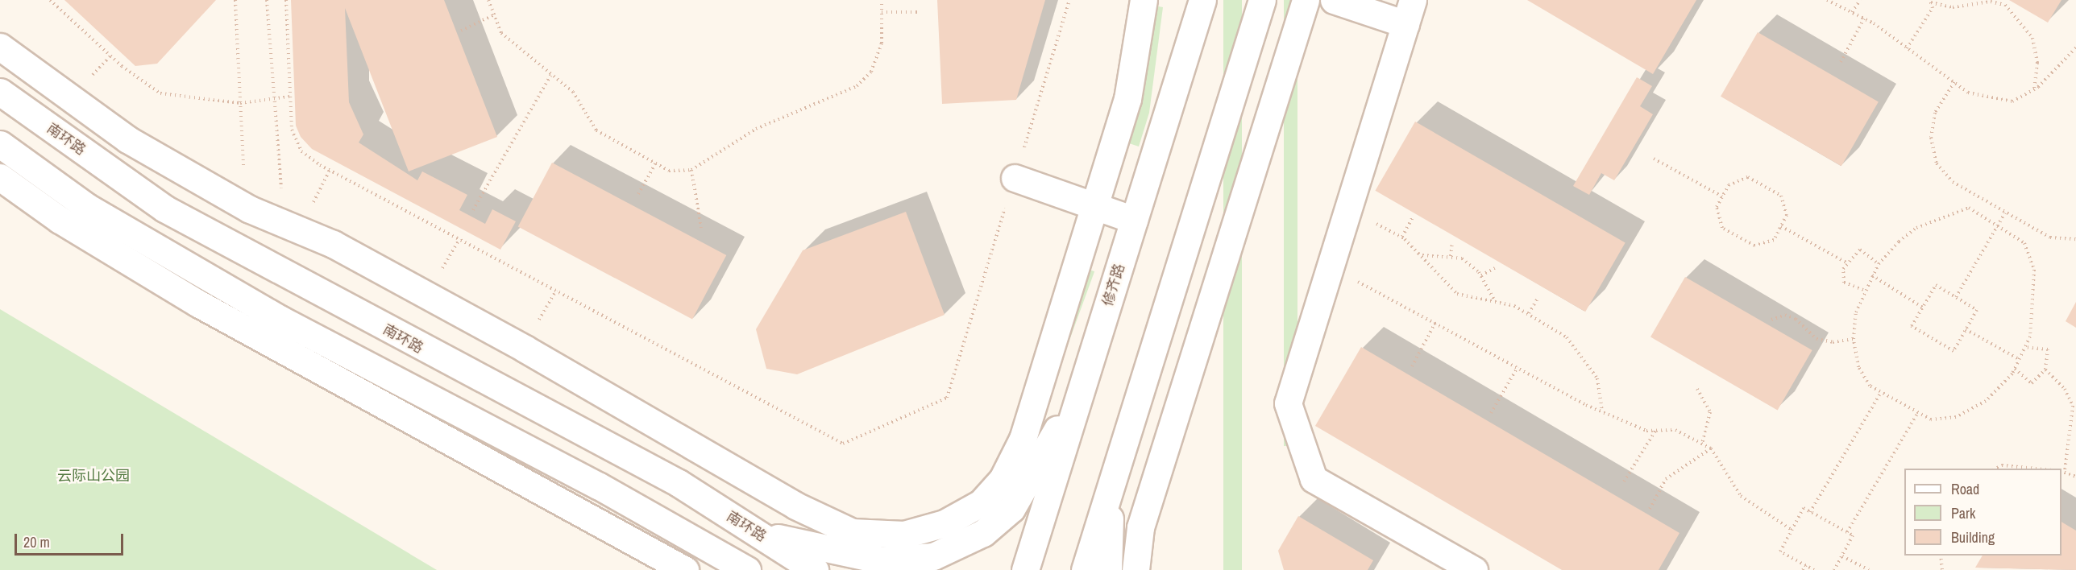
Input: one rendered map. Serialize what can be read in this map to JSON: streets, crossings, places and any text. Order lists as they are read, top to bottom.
{
  "streets": {
    "street": ["南环路", "修齐路"]
  },
  "parks": ["云际山公园"],
  "legend": ["Road", "Park", "Building"],
  "scale_bar": "20 m"
}
